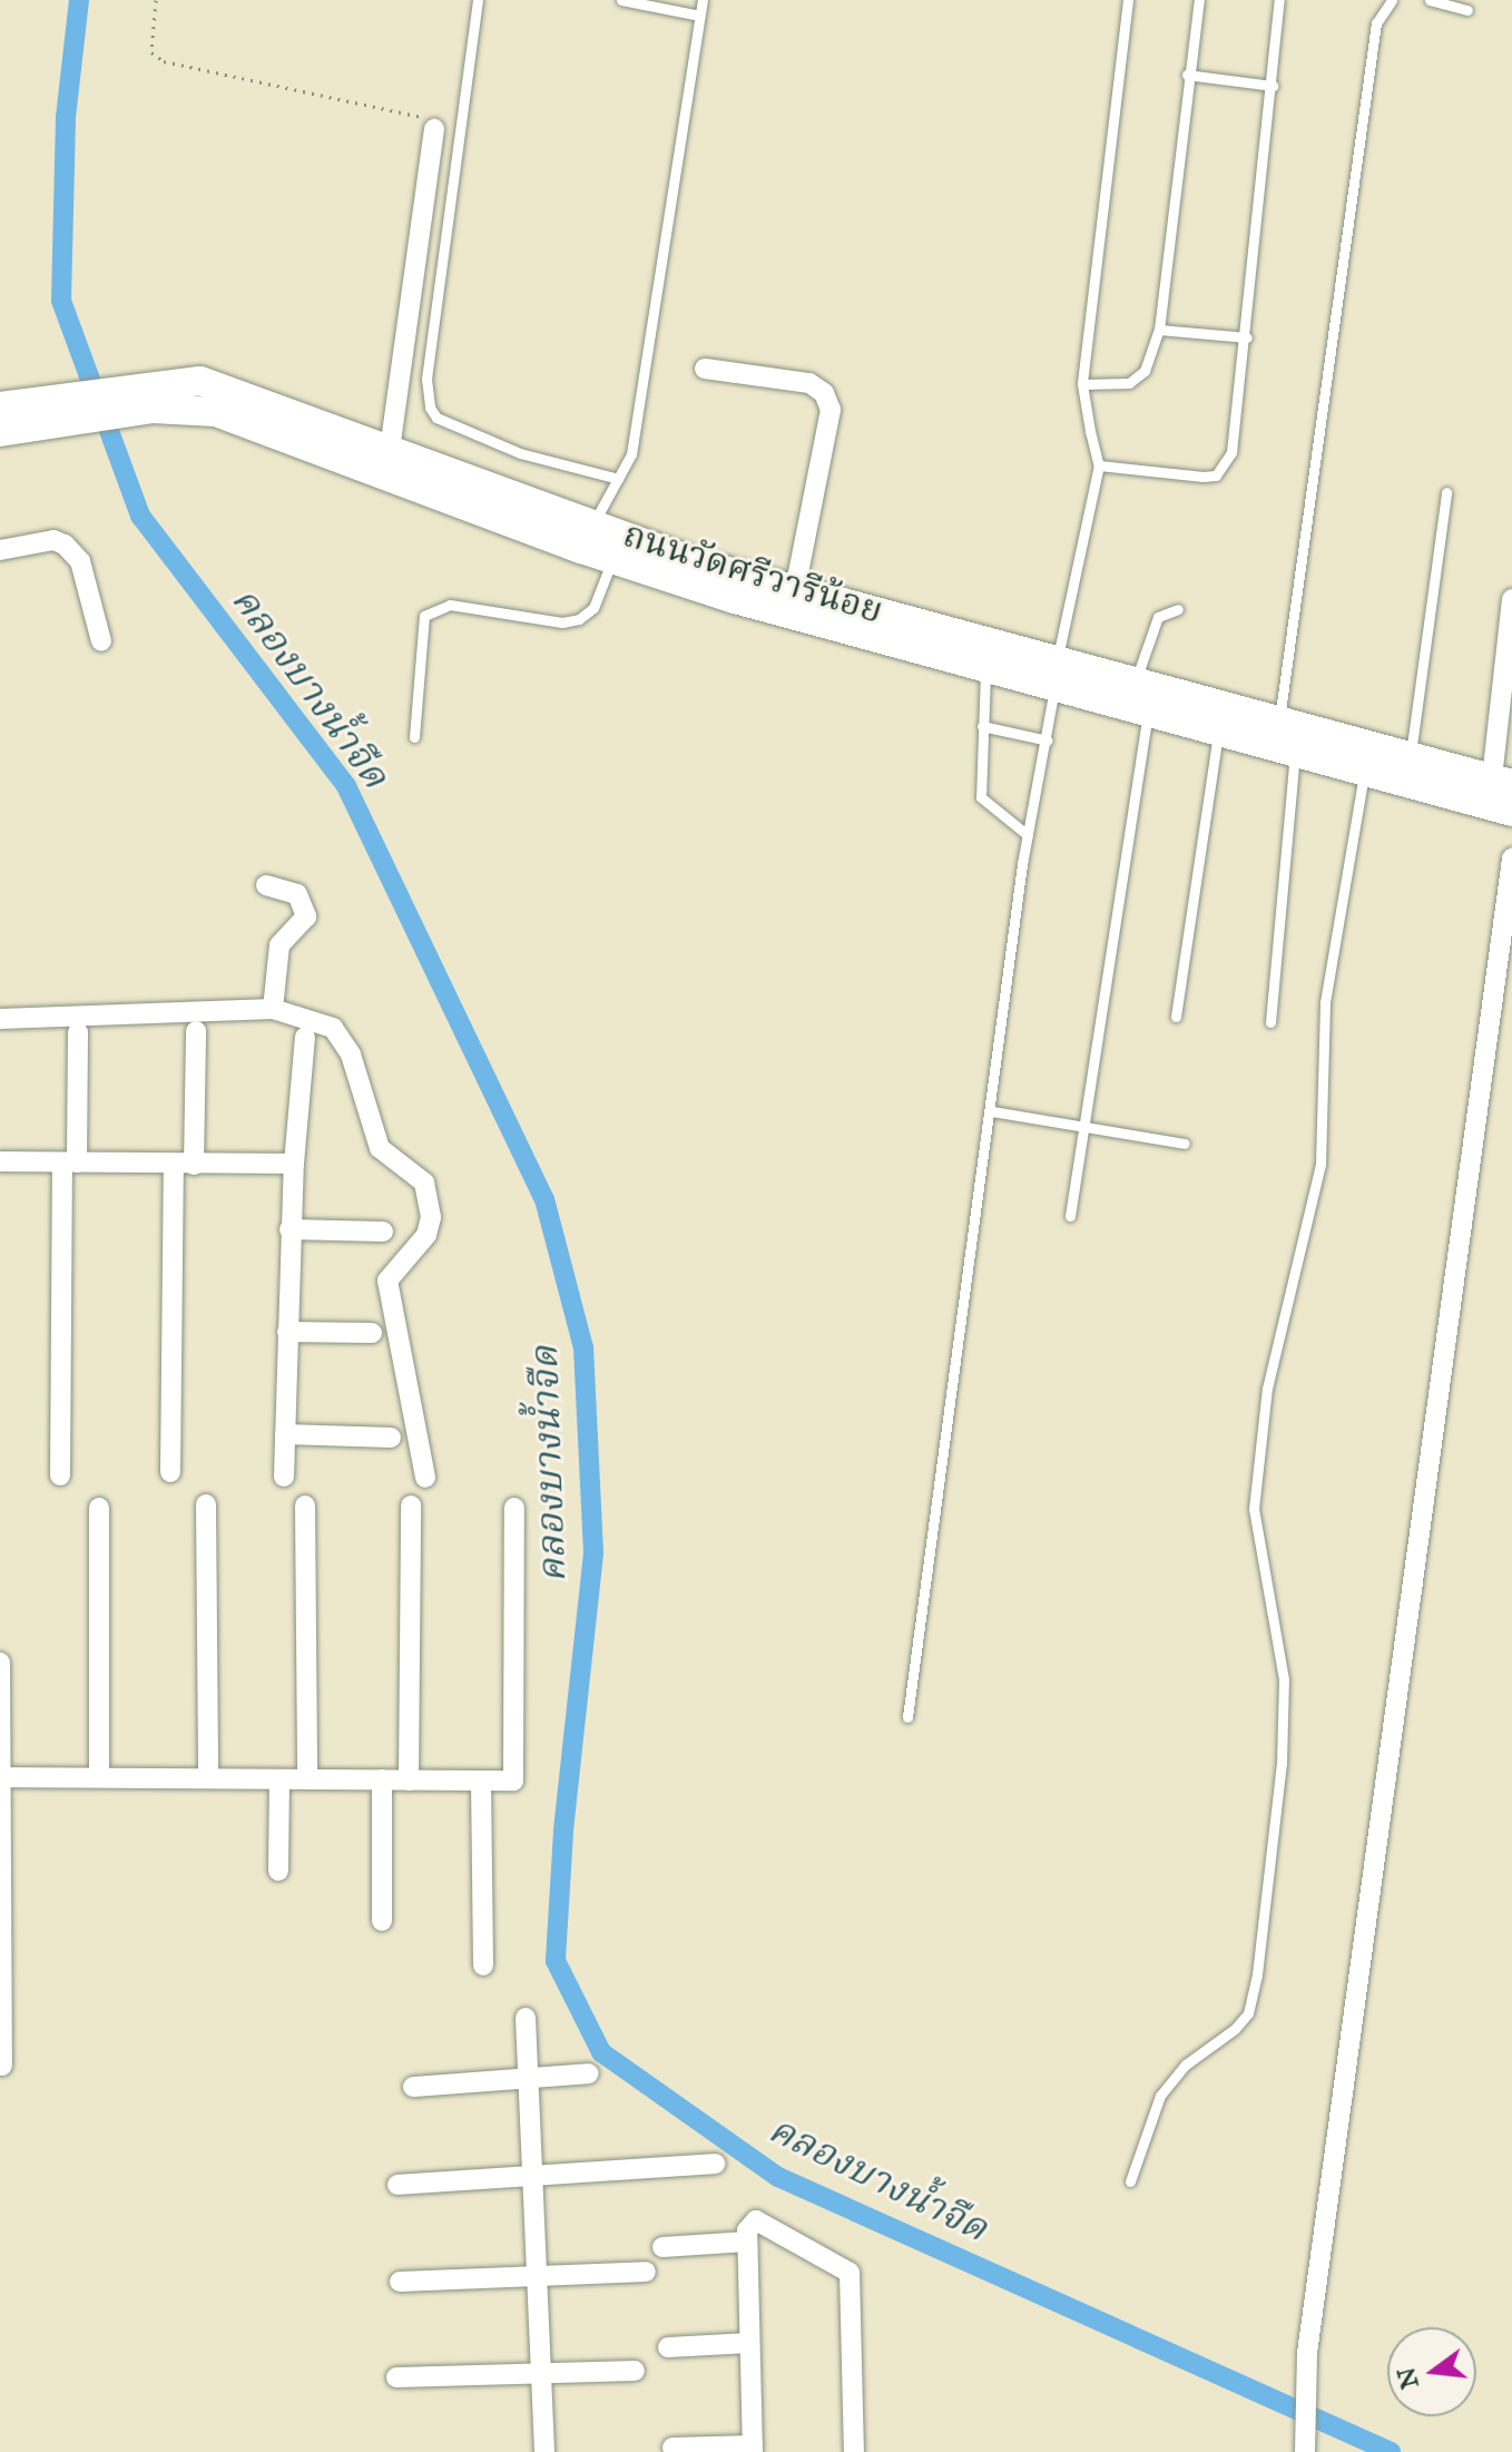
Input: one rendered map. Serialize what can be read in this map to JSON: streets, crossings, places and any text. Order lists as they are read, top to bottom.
{
  "streets": {
    "main road": ["ถนนวัดศรีวารีน้อย"]
  },
  "water": ["คลองบางน้ำจืด"],
  "north": "left"
}
